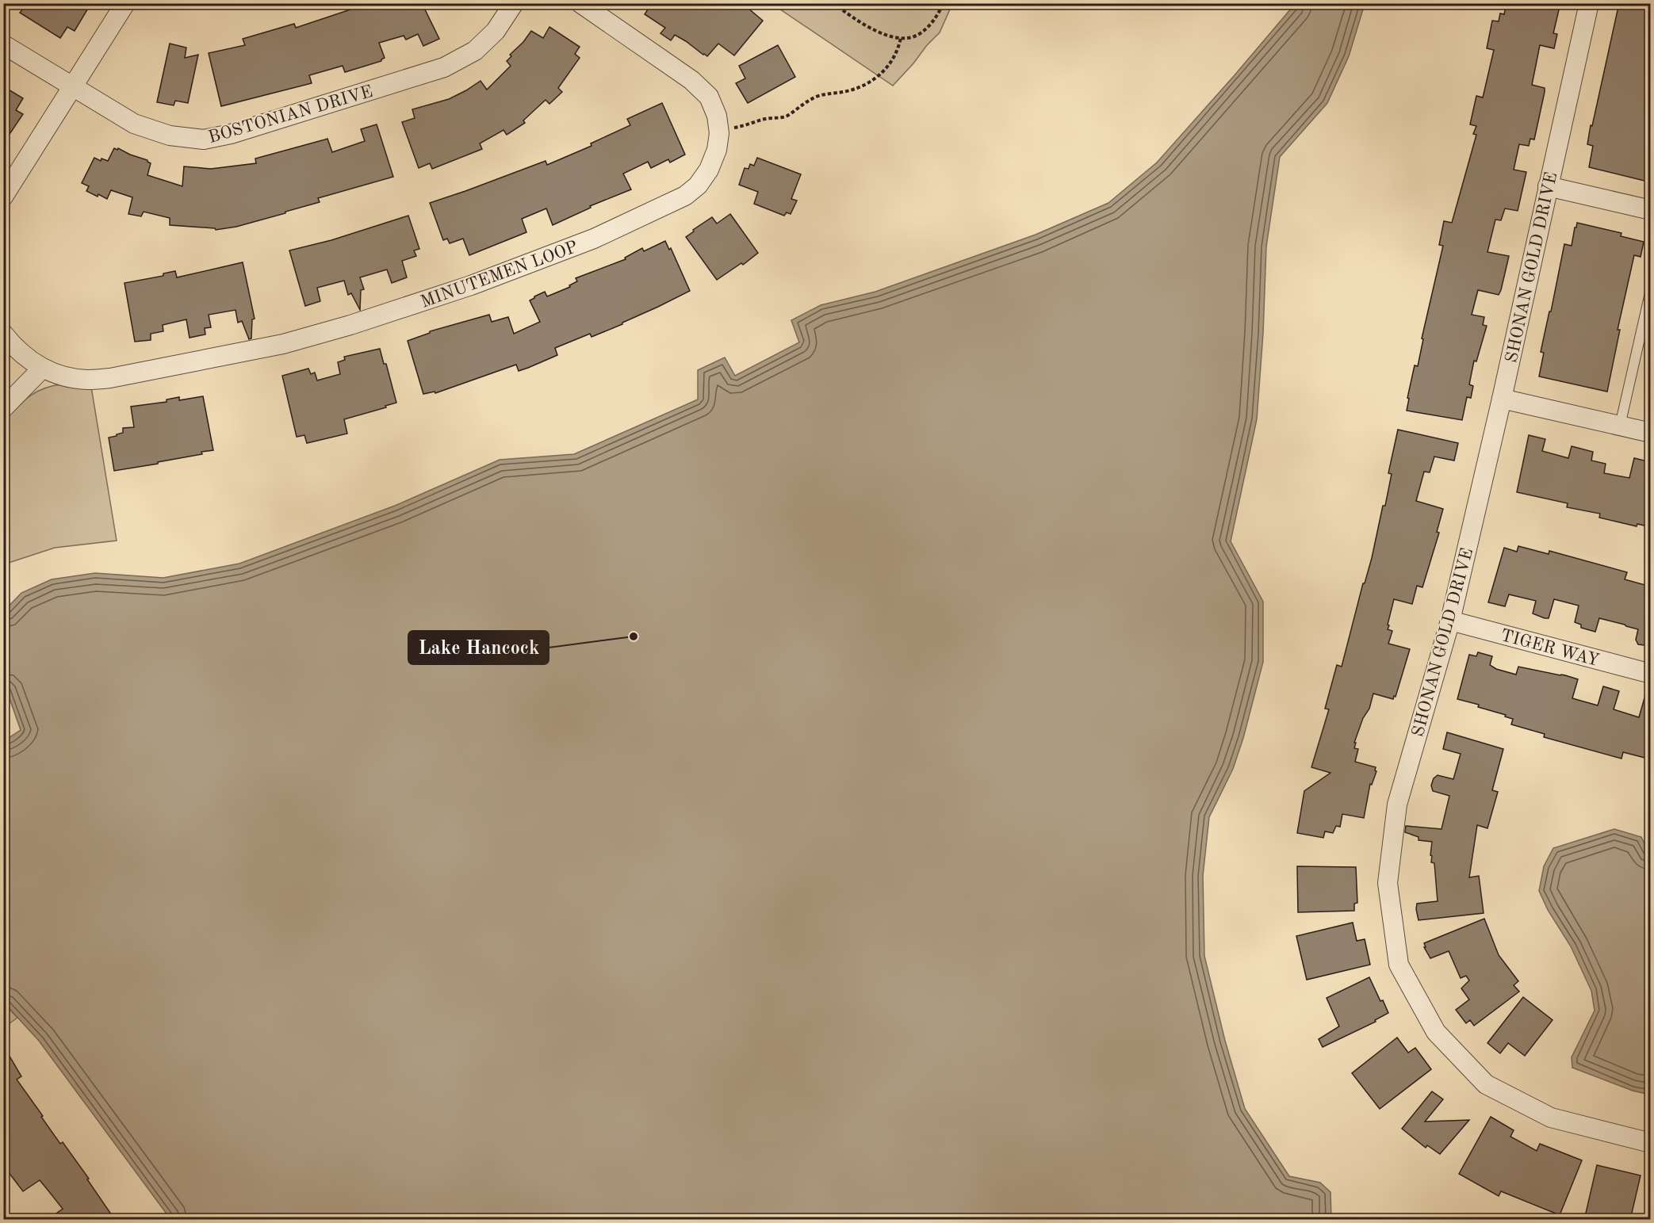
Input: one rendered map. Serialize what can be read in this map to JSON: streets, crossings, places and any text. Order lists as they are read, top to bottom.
{
  "streets": {
    "street": [
      "BOSTONIAN DRIVE",
      "SHONAN GOLD DRIVE",
      "MINUTEMEN LOOP",
      "TIGER WAY"
    ]
  },
  "crossings": [
    ["SHONAN GOLD DRIVE", "TIGER WAY"]
  ],
  "places": ["Lake Hancock"]
}
